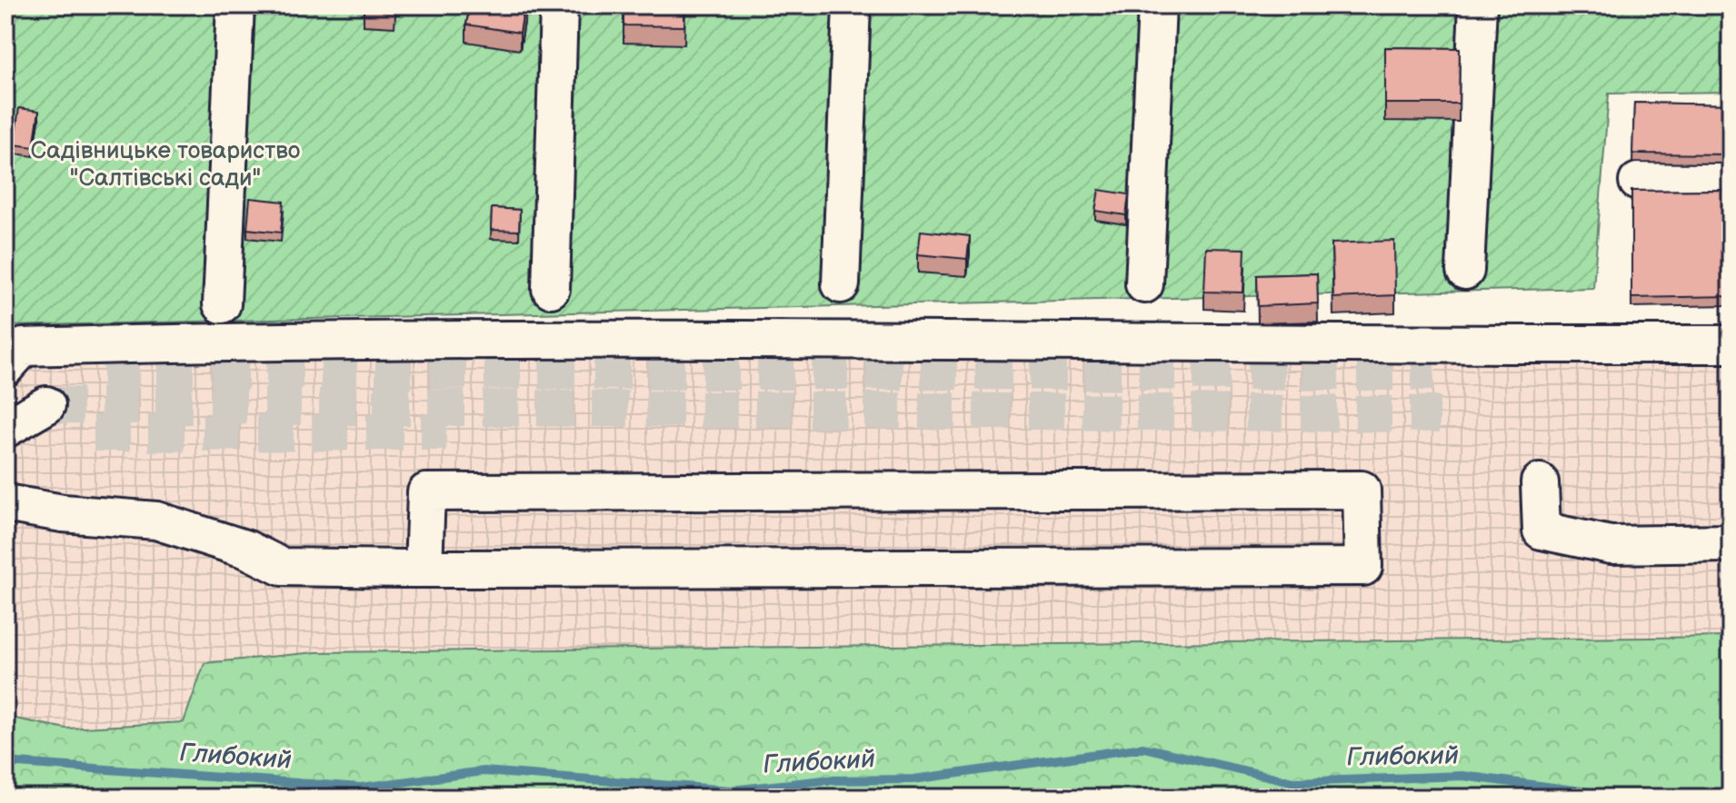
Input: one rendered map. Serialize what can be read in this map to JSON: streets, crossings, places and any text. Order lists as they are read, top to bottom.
{
  "water": ["Глибокий"],
  "parks": ["Садівницьке товариство \"Салтівські сади\""]
}
